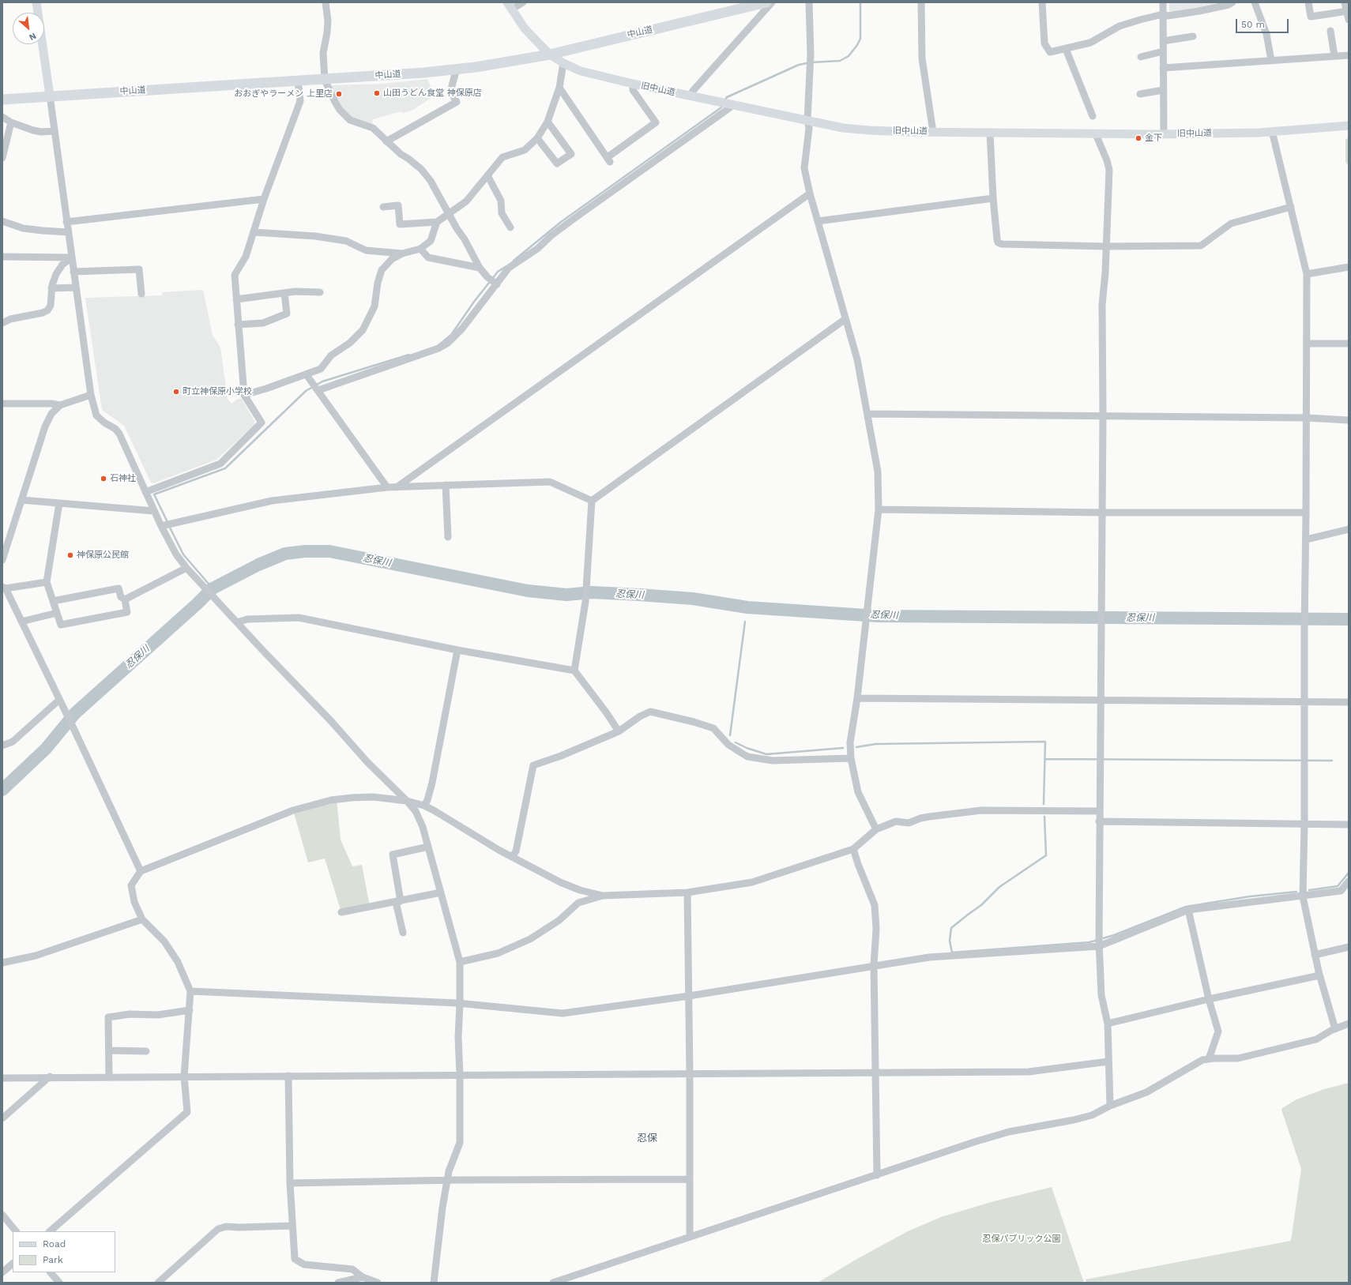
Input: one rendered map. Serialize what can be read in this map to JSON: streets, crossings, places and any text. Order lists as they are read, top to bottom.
{
  "streets": {
    "highway": ["中山道"],
    "main road": ["旧中山道"]
  },
  "crossings": [
    ["中山道", "旧中山道"]
  ],
  "districts": ["忍保"],
  "water": ["忍保川"],
  "parks": ["忍保パブリック公園"],
  "places": [
    "山田うどん食堂 神保原店",
    "おおぎやラーメン 上里店",
    "金下",
    "町立神保原小学校",
    "石神社",
    "神保原公民館"
  ],
  "legend": ["Road", "Park"],
  "scale_bar": "50 m",
  "north": "bottom right"
}
